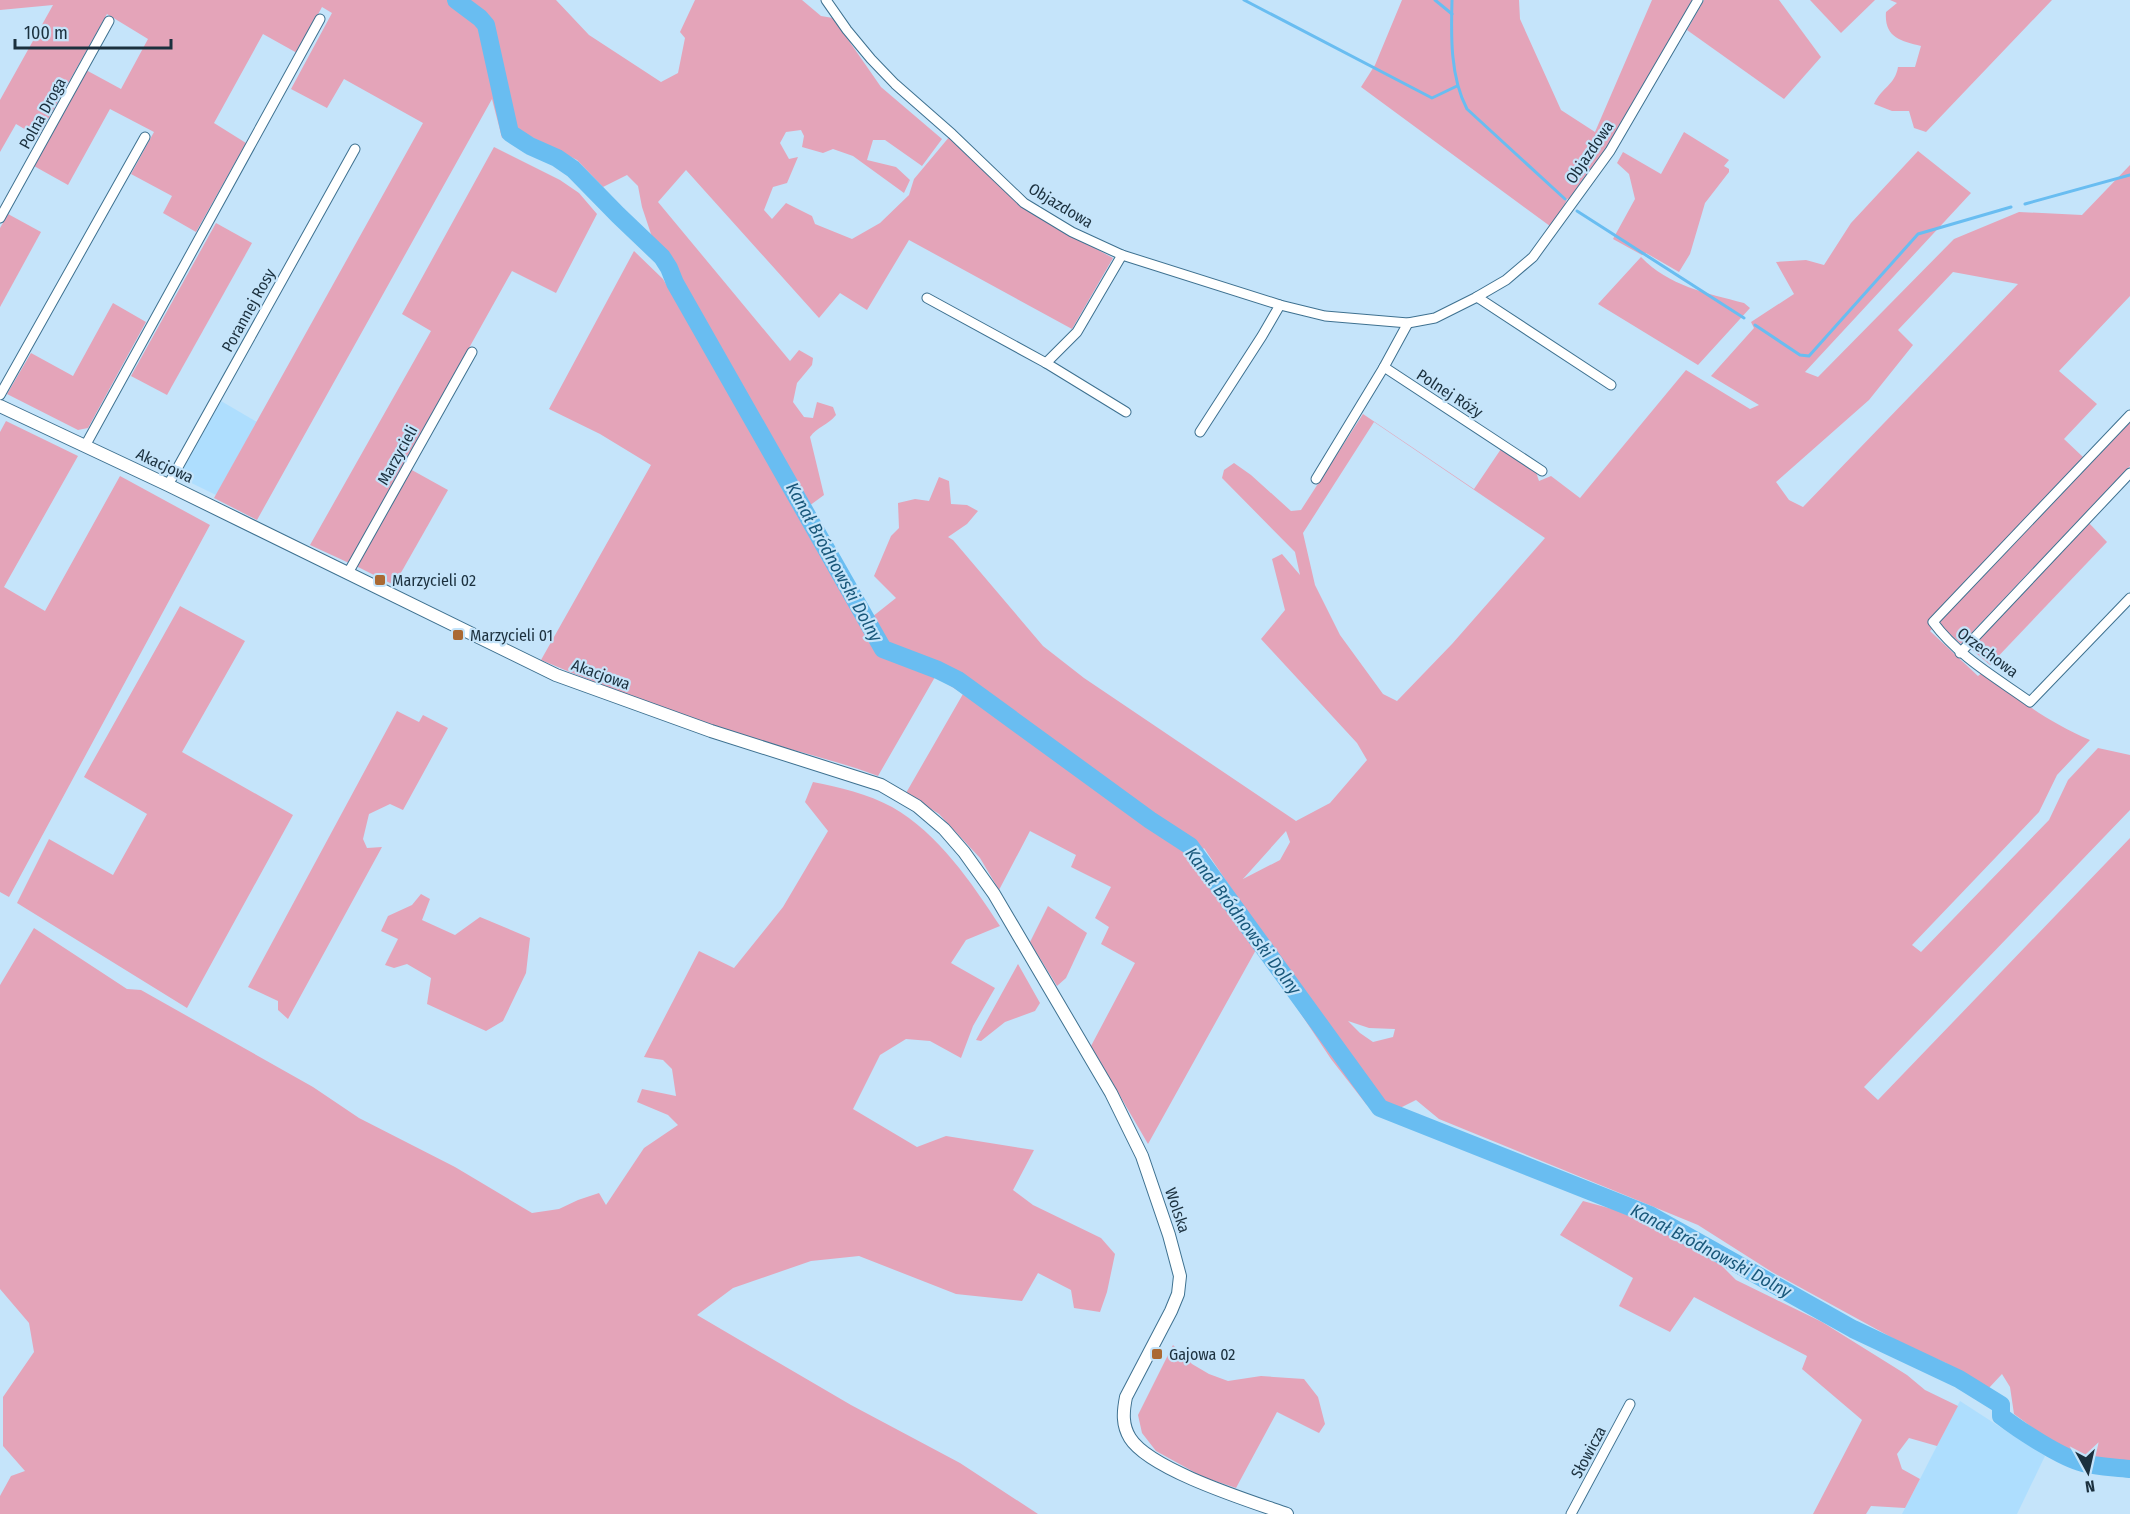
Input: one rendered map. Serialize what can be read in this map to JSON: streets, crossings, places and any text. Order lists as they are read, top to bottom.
{
  "streets": {
    "street": [
      "Polna Droga",
      "Objazdowa",
      "Porannej Rosy",
      "Polnej Róży",
      "Marzycieli",
      "Akacjowa",
      "Orzechowa",
      "Wolska",
      "Słowicza"
    ]
  },
  "crossings": [
    ["Porannej Rosy", "Akacjowa"],
    ["Marzycieli", "Akacjowa"],
    ["Akacjowa", "Wolska"]
  ],
  "water": ["Kanał Bródnowski Dolny"],
  "places": {
    "transit": ["Marzycieli 02", "Marzycieli 01", "Gajowa 02"]
  },
  "scale_bar": "100 m",
  "north": "bottom"
}
